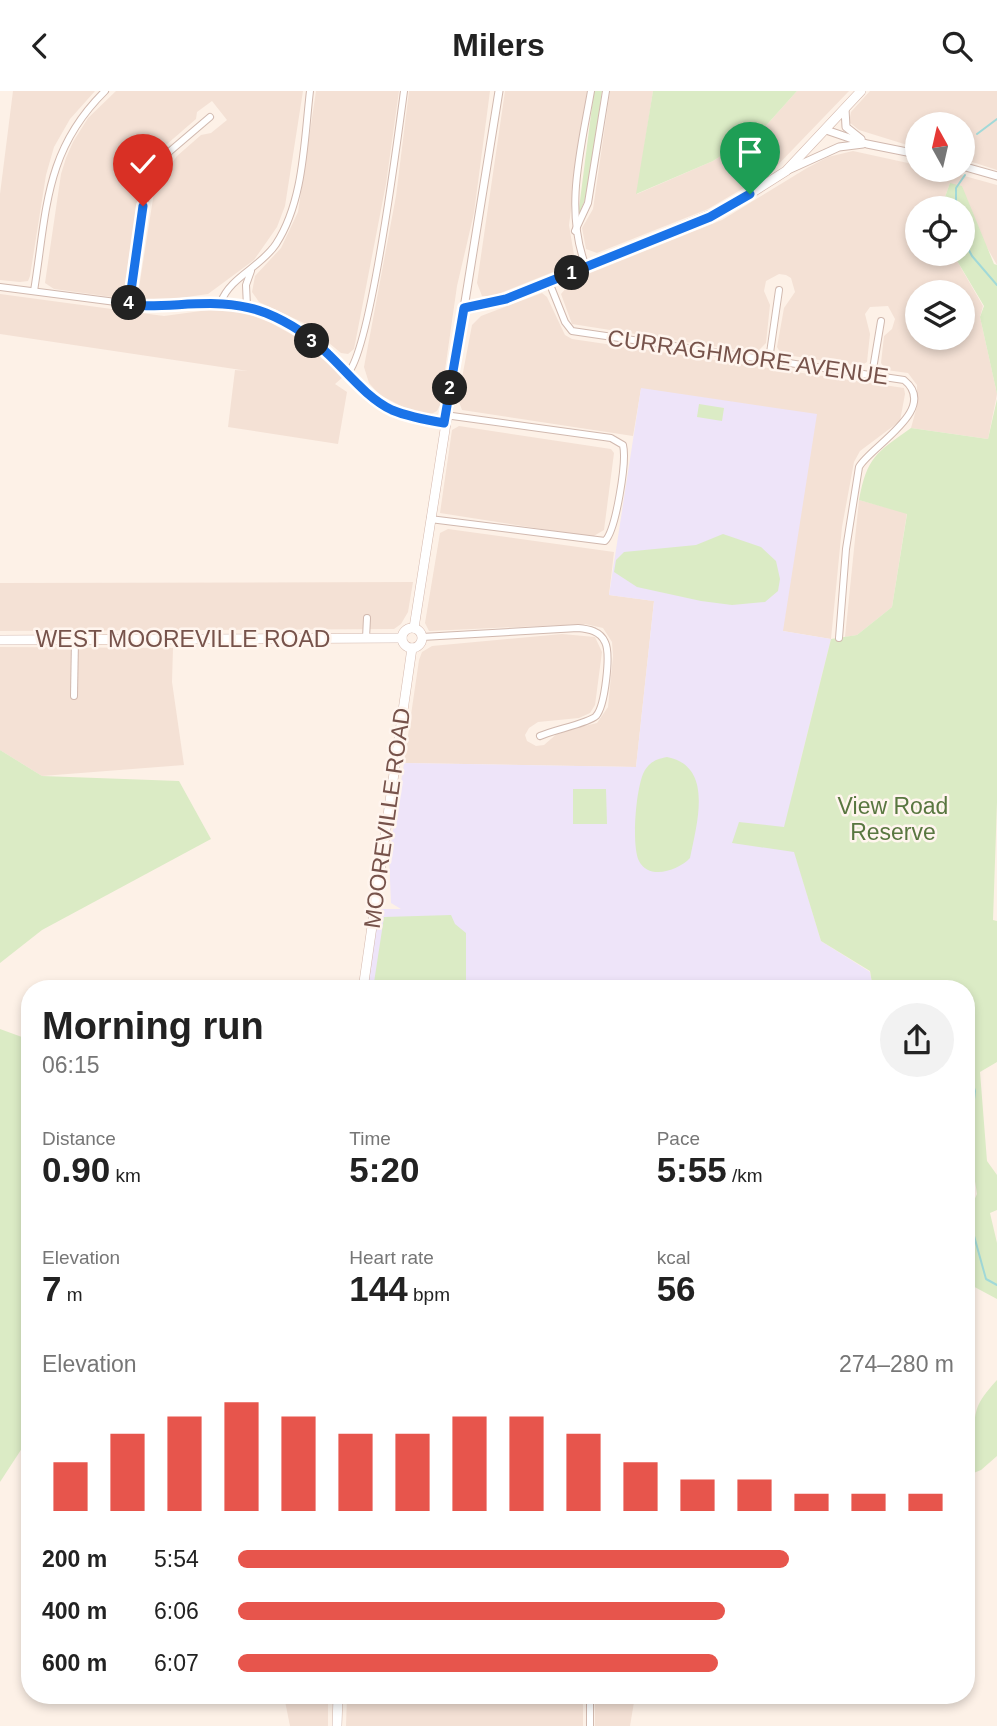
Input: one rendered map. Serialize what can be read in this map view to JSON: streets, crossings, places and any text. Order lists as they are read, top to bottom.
{
  "streets": {
    "main road": ["WEST MOOREVILLE ROAD", "MOOREVILLE ROAD"],
    "street": ["CURRAGHMORE AVENUE"]
  },
  "crossings": [
    ["WEST MOOREVILLE ROAD", "MOOREVILLE ROAD"]
  ],
  "parks": ["View Road Reserve"],
  "north": "top",
  "page": {
    "header": "Milers",
    "pins": [
      "1",
      "4",
      "3",
      "2"
    ],
    "heading": ["Morning run", "06:15"],
    "stats": [
      ["Distance", "0.90 km"],
      ["Time", "5:20"],
      ["Pace", "5:55 /km"],
      ["Elevation", "7 m"],
      ["Heart rate", "144 bpm"],
      ["kcal", "56"]
    ],
    "chart": ["Elevation", "274–280 m"],
    "list": [
      {
        "name": "200 m",
        "note": "5:54"
      },
      {
        "name": "400 m",
        "note": "6:06"
      },
      {
        "name": "600 m",
        "note": "6:07"
      }
    ]
  }
}
